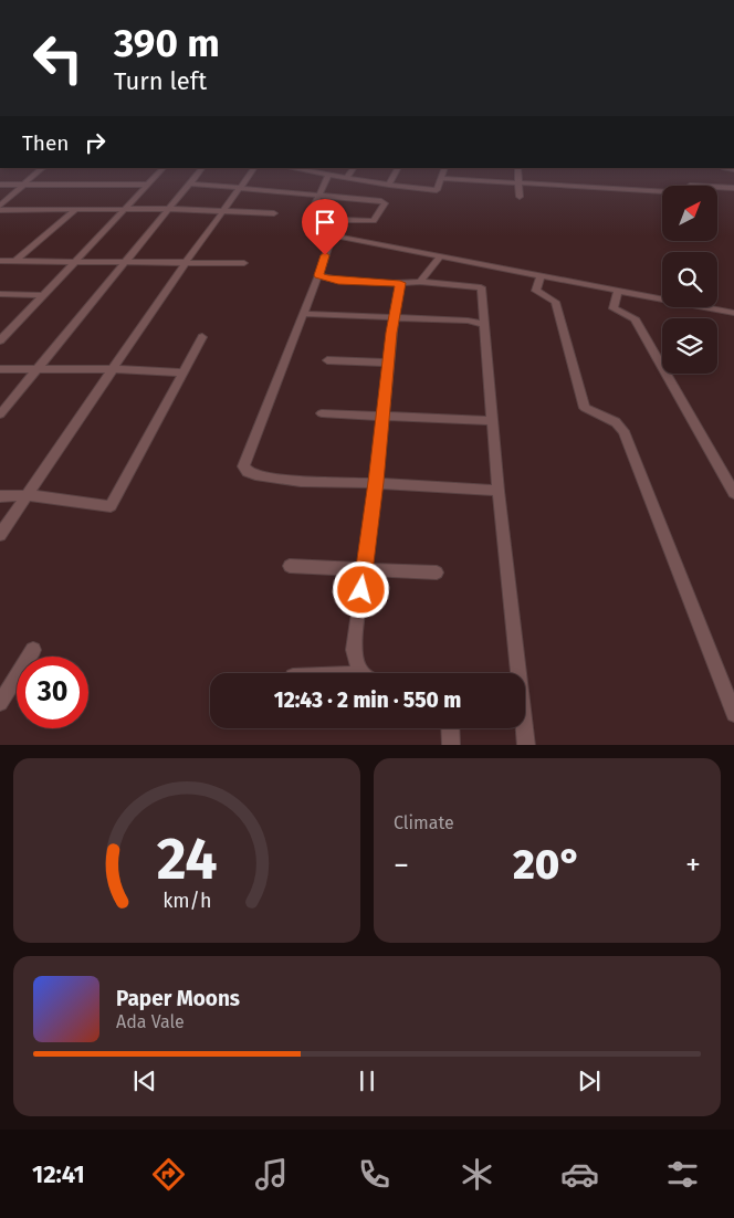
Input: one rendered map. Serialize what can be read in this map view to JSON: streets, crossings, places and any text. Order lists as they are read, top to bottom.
{
  "north": "top right",
  "page": {
    "turn": ["390 m", "Turn left"],
    "then": "Then",
    "limit": "30",
    "trip": "12:43 · 2 min · 550 m",
    "tile": "Climate",
    "heat": ["−", "20°", "+"],
    "song": ["Paper Moons", "Ada Vale"],
    "tabs": "12:41",
    "gauge": ["24", "km/h"]
  }
}
